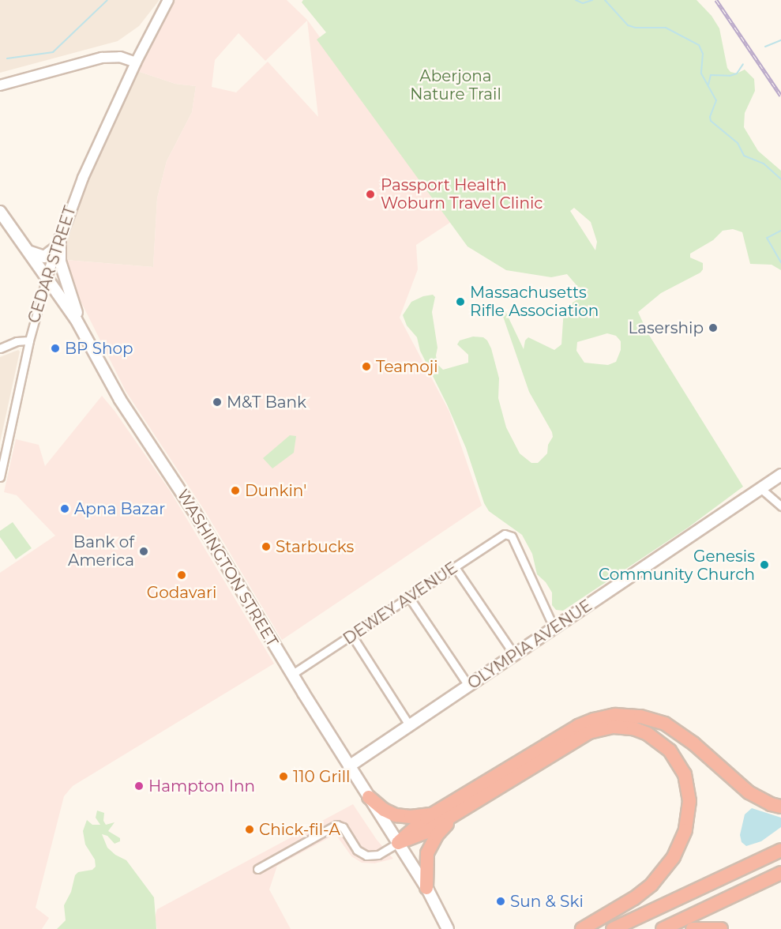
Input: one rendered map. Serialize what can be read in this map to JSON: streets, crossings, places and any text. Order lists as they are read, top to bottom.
{
  "streets": {
    "main road": ["WASHINGTON STREET", "OLYMPIA AVENUE"],
    "street": ["CEDAR STREET", "DEWEY AVENUE"]
  },
  "crossings": [
    ["CEDAR STREET", "WASHINGTON STREET"],
    ["WASHINGTON STREET", "DEWEY AVENUE"],
    ["WASHINGTON STREET", "OLYMPIA AVENUE"]
  ],
  "parks": ["Aberjona Nature Trail"],
  "places": [
    "Passport Health Woburn Travel Clinic",
    "Massachusetts Rifle Association",
    "Lasership",
    "BP Shop",
    "Teamoji",
    "M&T Bank",
    "Dunkin'",
    "Apna Bazar",
    "Starbucks",
    "Bank of America",
    "Genesis Community Church",
    "Godavari",
    "110 Grill",
    "Hampton Inn",
    "Chick-fil-A",
    "Sun & Ski"
  ]
}
